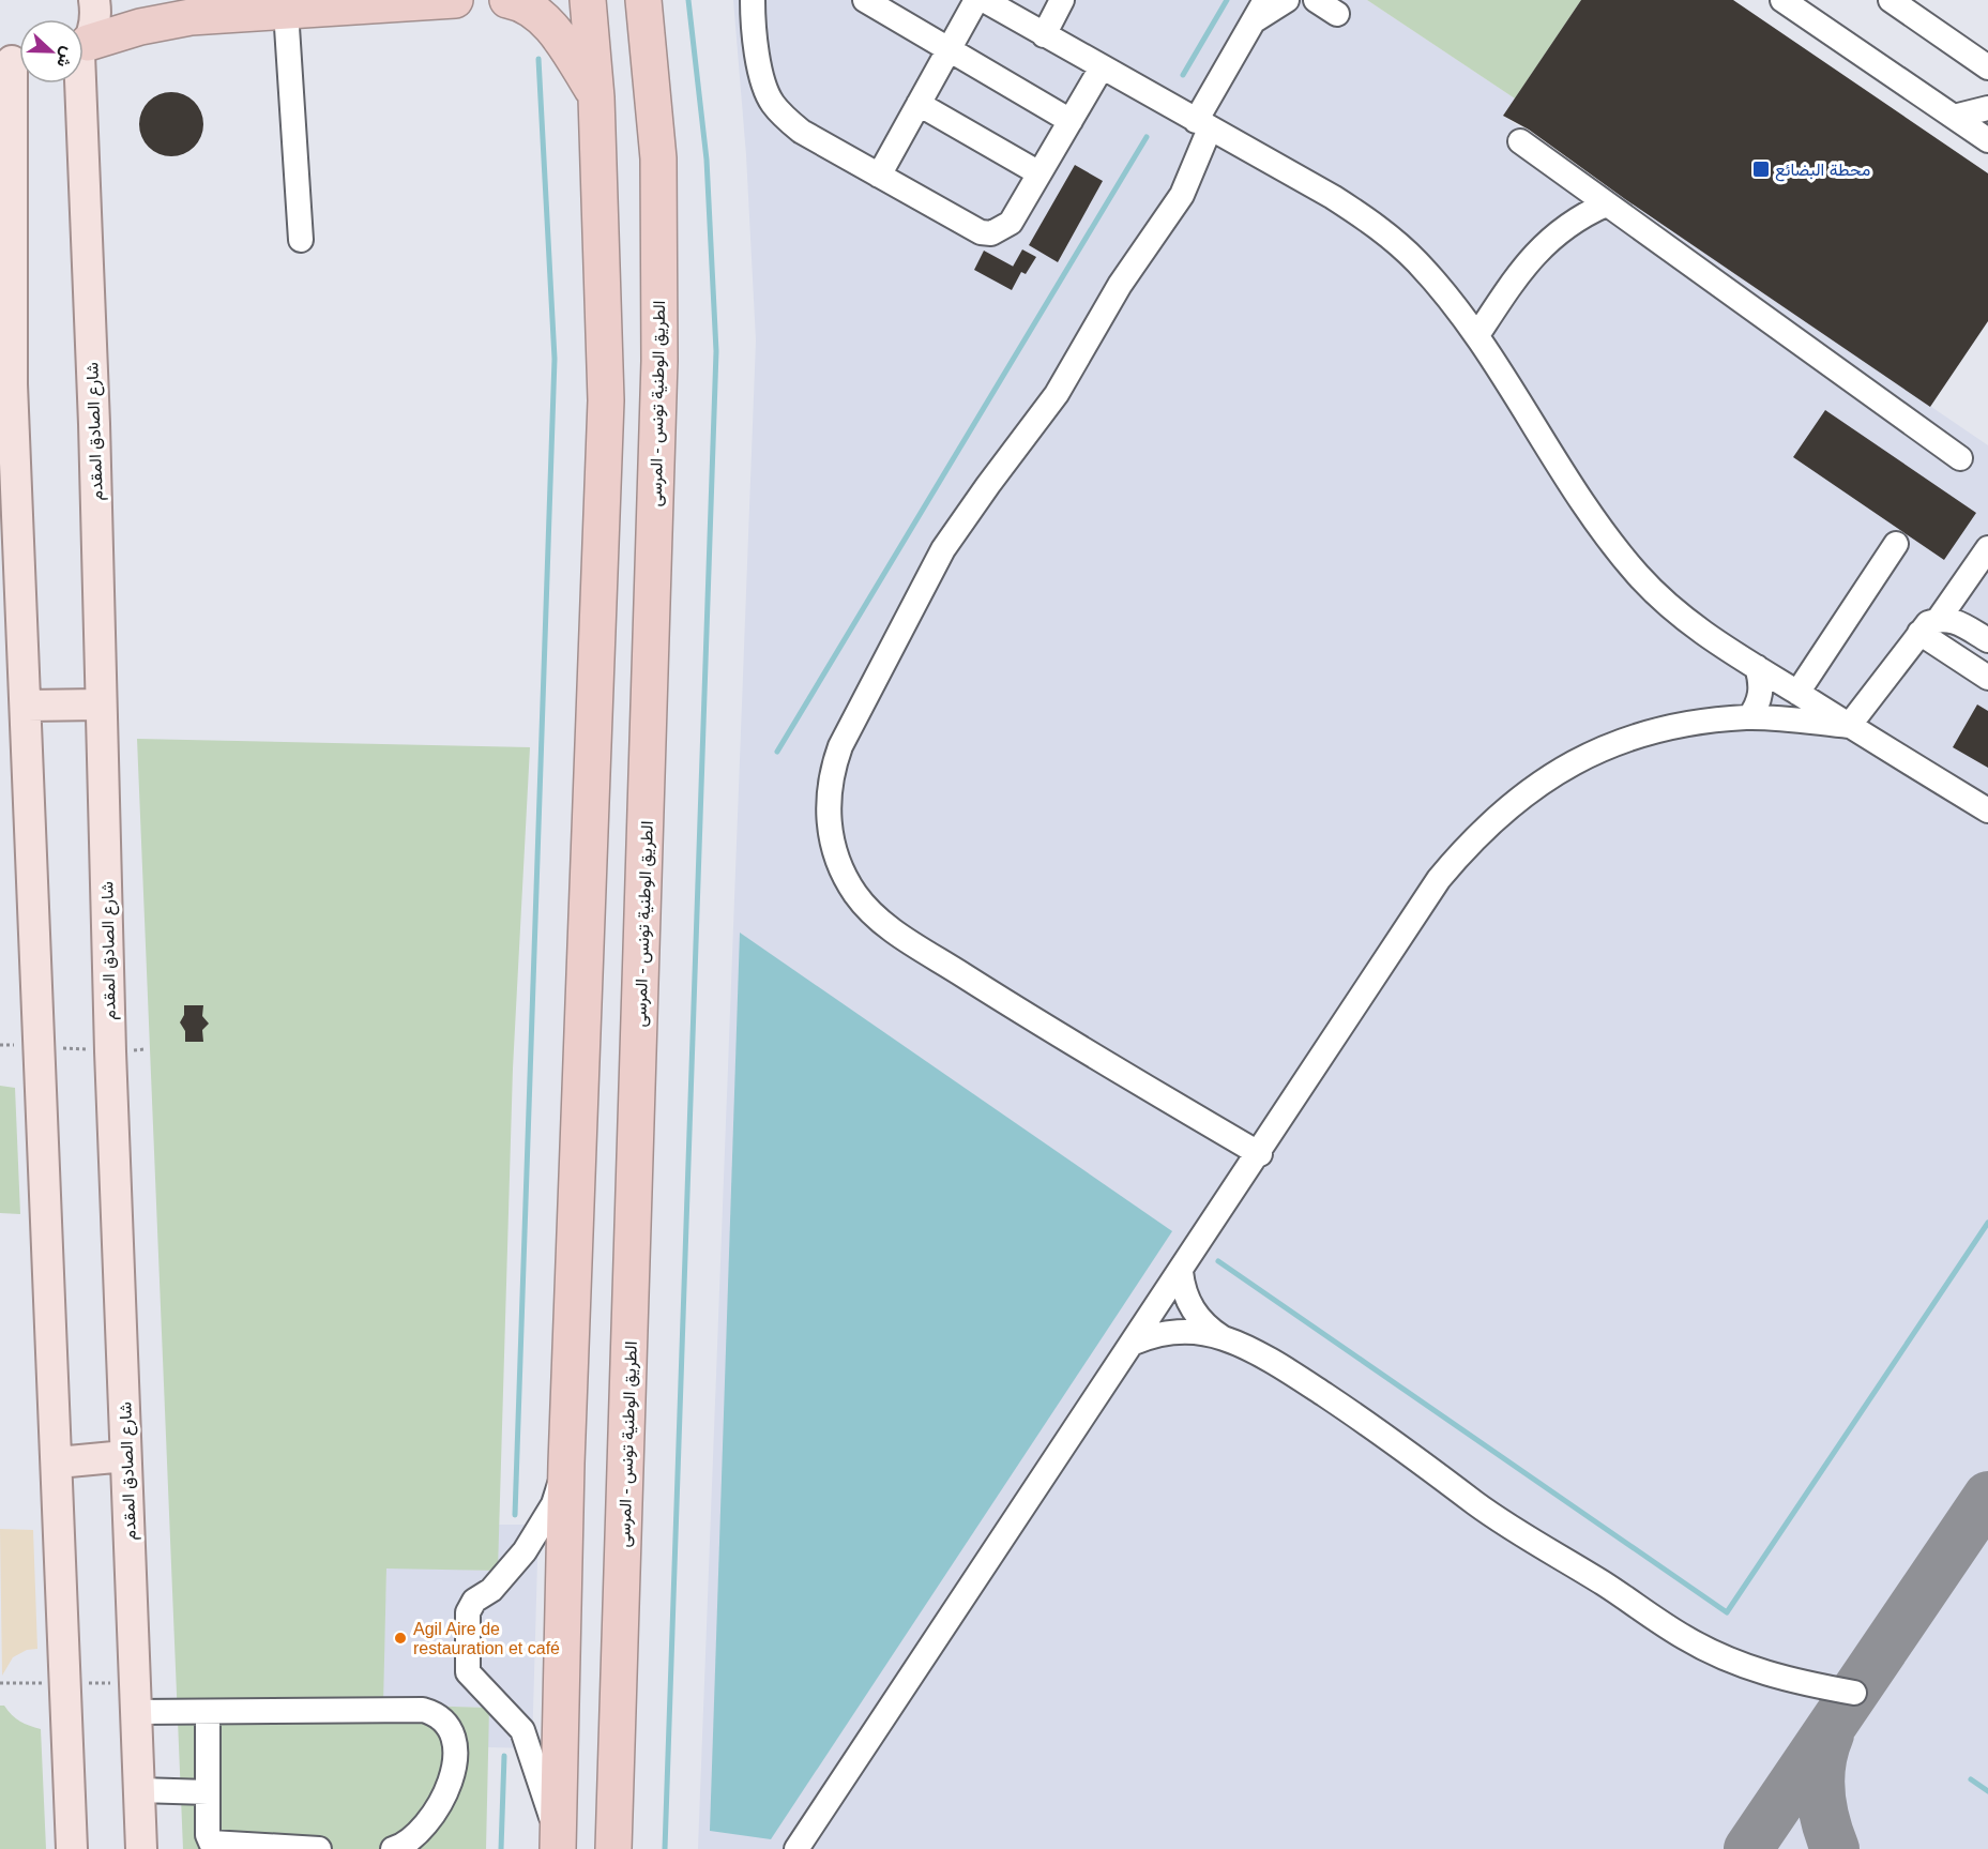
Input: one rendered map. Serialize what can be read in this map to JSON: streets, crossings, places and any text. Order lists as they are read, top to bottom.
{
  "streets": {
    "highway": ["الطريق الوطنية تونس - المرسى"],
    "main road": ["شارع الصادق المقدم"]
  },
  "places": {
    "transit": ["محطة البضائع"],
    "other": ["Agil Aire de restauration et café"]
  },
  "north": "right"
}
